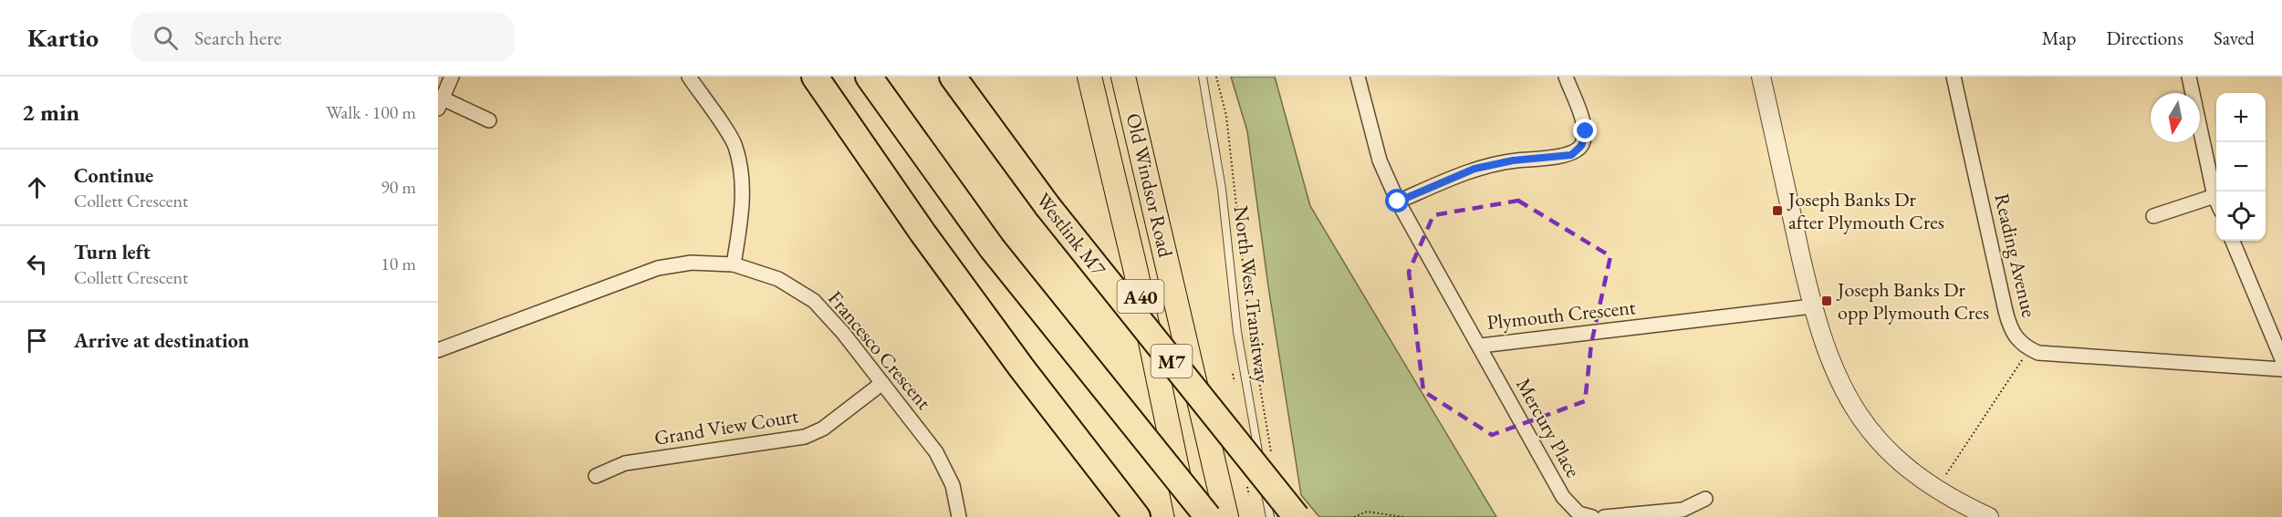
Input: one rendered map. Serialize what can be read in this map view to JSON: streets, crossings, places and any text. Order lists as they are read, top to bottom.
{
  "streets": {
    "highway": [
      "Old Windsor Road",
      "Westlink M7",
      "A40",
      "M7"
    ],
    "street": [
      "Reading Avenue",
      "Plymouth Crescent",
      "Francesco Crescent",
      "Grand View Court",
      "Mercury Place"
    ],
    "lane": ["North West Transitway"]
  },
  "crossings": [
    ["Plymouth Crescent", "Mercury Place"],
    ["Francesco Crescent", "Grand View Court"]
  ],
  "places": {
    "transit": ["Joseph Banks Dr after Plymouth Cres", "Joseph Banks Dr opp Plymouth Cres"]
  },
  "north": "bottom",
  "page": {
    "header": "Kartio",
    "search": "Search here",
    "nav": ["Map", "Directions", "Saved"],
    "heading": ["2 min", "Walk · 100 m"],
    "map_buttons": ["+", "−"],
    "list": [
      ["Continue", "Collett Crescent", "90 m"],
      ["Turn left", "Collett Crescent", "10 m"],
      "Arrive at destination"
    ]
  }
}
